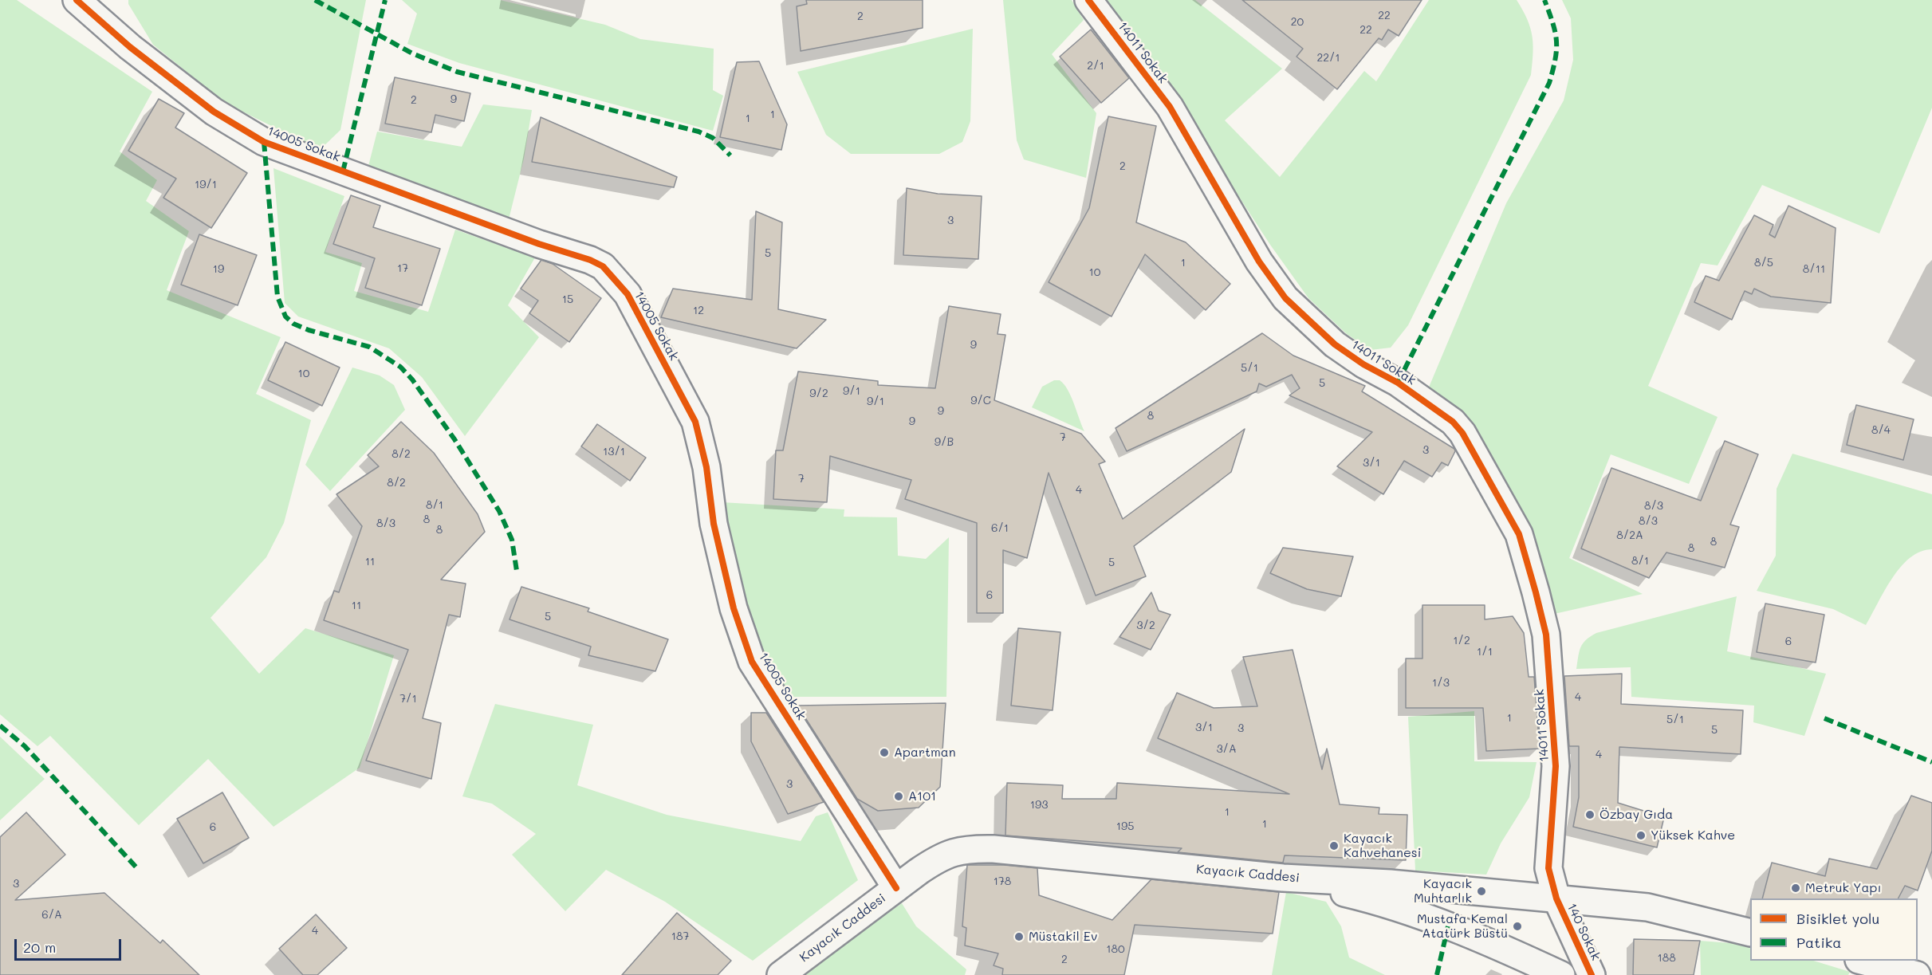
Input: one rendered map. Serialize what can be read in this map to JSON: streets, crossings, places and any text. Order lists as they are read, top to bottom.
{
  "streets": {
    "street": [
      "14011 Sokak",
      "14005 Sokak",
      "Kayacık Caddesi",
      "140 Sokak"
    ]
  },
  "crossings": [
    ["14011 Sokak", "Kayacık Caddesi"],
    ["14011 Sokak", "140 Sokak"],
    ["14005 Sokak", "Kayacık Caddesi"],
    ["Kayacık Caddesi", "140 Sokak"]
  ],
  "places": [
    "Apartman",
    "A101",
    "Özbay Gıda",
    "Yüksek Kahve",
    "Kayacık Kahvehanesi",
    "Metruk Yapı",
    "Kayacık Muhtarlık",
    "Mustafa Kemal Atatürk Büstü",
    "Müstakil Ev"
  ],
  "house_numbers": [
    "22",
    "2",
    "20",
    "22",
    "22/1",
    "2/1",
    "9",
    "2",
    "1",
    "1",
    "2",
    "19/1",
    "3",
    "5",
    "1",
    "8/5",
    "17",
    "19",
    "8/11",
    "10",
    "15",
    "12",
    "9",
    "5/1",
    "10",
    "5",
    "9/1",
    "9/2",
    "9/C",
    "9/1",
    "9",
    "8",
    "9",
    "8/4",
    "7",
    "9/B",
    "3",
    "13/1",
    "8/2",
    "3/1",
    "7",
    "8/2",
    "4",
    "8/1",
    "8/3",
    "8",
    "8/3",
    "8/3",
    "6/1",
    "8",
    "8/2A",
    "8",
    "8",
    "8/1",
    "11",
    "5",
    "6",
    "11",
    "5",
    "3/2",
    "1/2",
    "6",
    "1/1",
    "1/3",
    "4",
    "7/1",
    "1",
    "5/1",
    "3/1",
    "3",
    "5",
    "3/A",
    "4",
    "3",
    "193",
    "1",
    "1",
    "195",
    "6",
    "178",
    "3",
    "6/A",
    "4",
    "187",
    "180",
    "188",
    "2"
  ],
  "legend": ["Bisiklet yolu", "Patika"],
  "scale_bar": "20 m"
}
